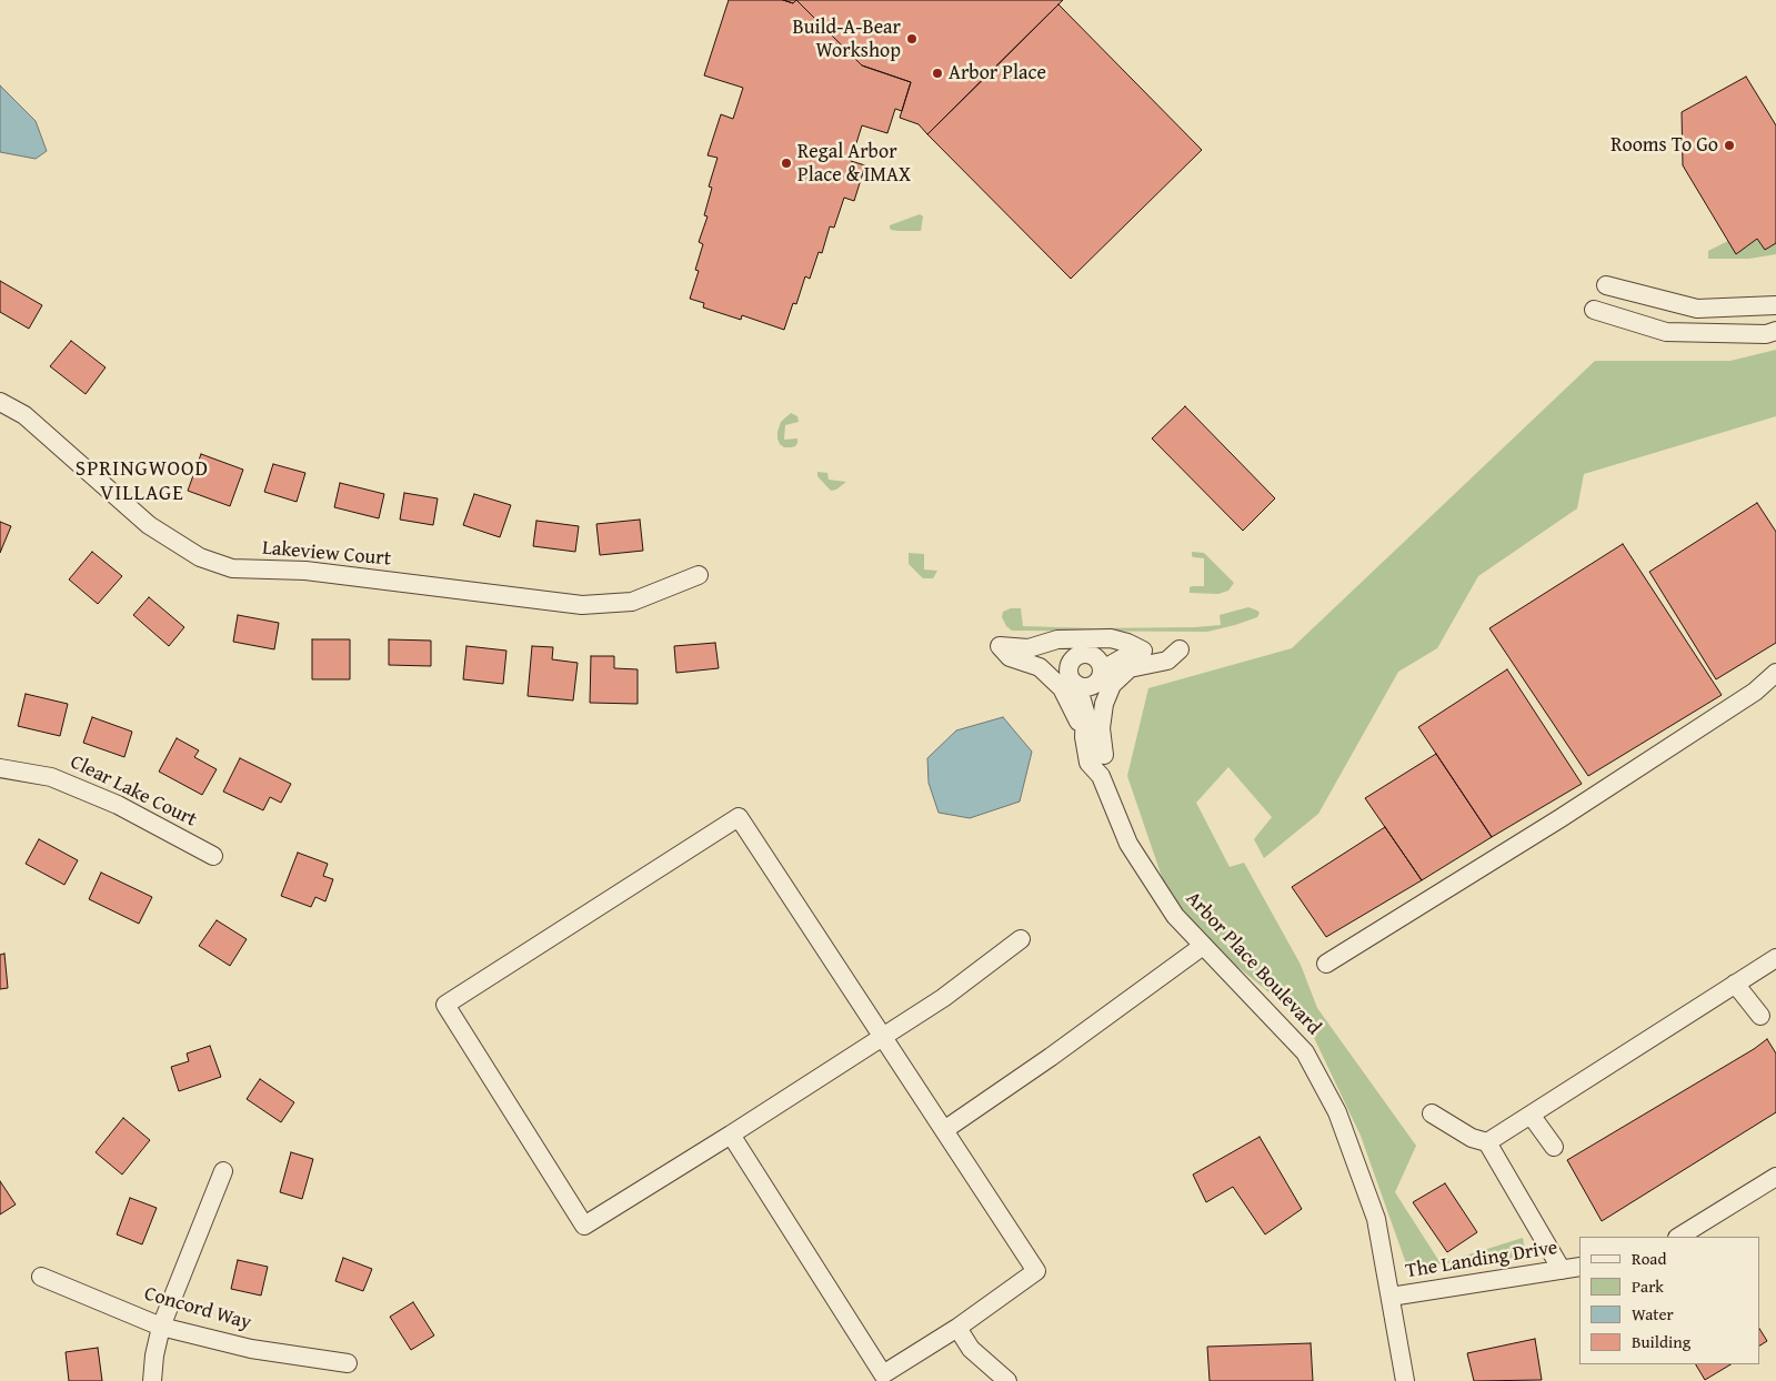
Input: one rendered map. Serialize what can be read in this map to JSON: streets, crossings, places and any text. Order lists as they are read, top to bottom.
{
  "streets": {
    "street": [
      "Lakeview Court",
      "Clear Lake Court",
      "Arbor Place Boulevard",
      "The Landing Drive",
      "Concord Way"
    ]
  },
  "crossings": [
    ["Arbor Place Boulevard", "The Landing Drive"]
  ],
  "districts": ["SPRINGWOOD VILLAGE"],
  "places": [
    "Build-A-Bear Workshop",
    "Arbor Place",
    "Rooms To Go",
    "Regal Arbor Place & IMAX"
  ],
  "legend": [
    "Road",
    "Park",
    "Water",
    "Building"
  ]
}
